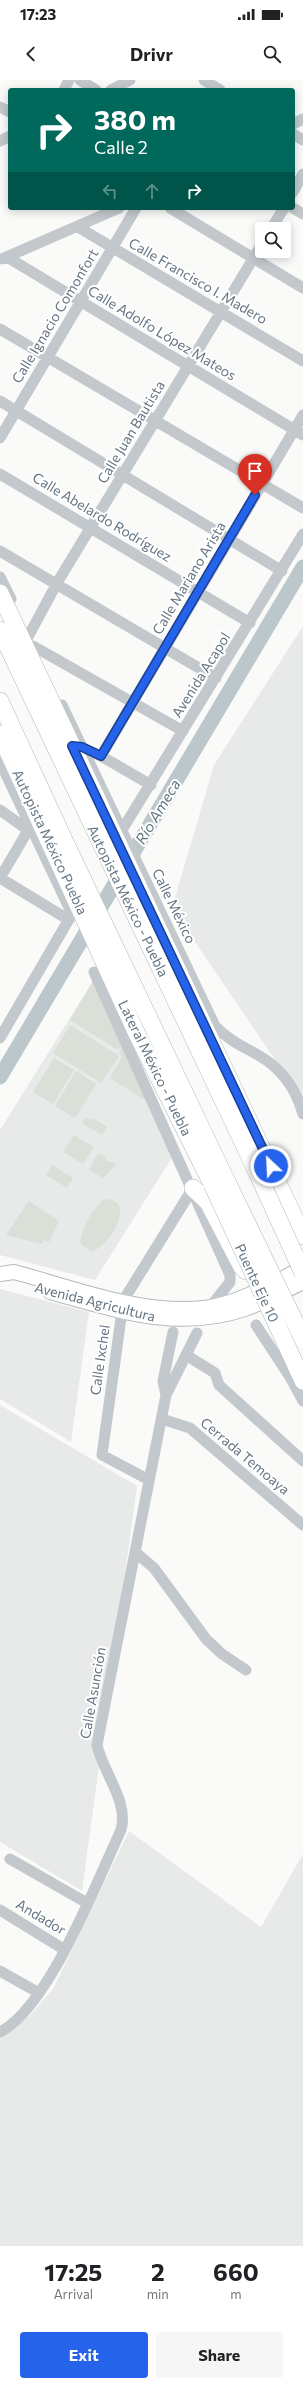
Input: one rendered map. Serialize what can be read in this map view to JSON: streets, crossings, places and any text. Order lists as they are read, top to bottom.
{
  "streets": {
    "highway": [
      "Autopista México Puebla",
      "Autopista México - Puebla",
      "Lateral México - Puebla",
      "Puente Eje 10"
    ],
    "main road": ["Avenida Agricultura"],
    "street": [
      "Calle Francisco I. Madero",
      "Calle Ignacio Comonfort",
      "Calle Adolfo López Mateos",
      "Calle Juan Bautista",
      "Calle Abelardo Rodríguez",
      "Calle Mariano Arista",
      "Avenida Acapol",
      "Calle México",
      "Calle Ixchel",
      "Cerrada Temoaya",
      "Calle Asunción",
      "Andador"
    ]
  },
  "crossings": [
    ["Calle Francisco I. Madero", "Calle Ignacio Comonfort"],
    ["Calle Francisco I. Madero", "Calle Juan Bautista"],
    ["Calle Ignacio Comonfort", "Calle Adolfo López Mateos"],
    ["Calle Adolfo López Mateos", "Calle Juan Bautista"],
    ["Calle Adolfo López Mateos", "Calle Mariano Arista"],
    ["Calle Juan Bautista", "Calle Abelardo Rodríguez"],
    ["Calle Abelardo Rodríguez", "Calle Mariano Arista"],
    ["Calle Abelardo Rodríguez", "Avenida Acapol"],
    ["Autopista México Puebla", "Lateral México - Puebla"],
    ["Lateral México - Puebla", "Puente Eje 10"],
    ["Avenida Agricultura", "Calle Ixchel"],
    ["Calle Ixchel", "Calle Asunción"],
    ["Cerrada Temoaya", "Calle Asunción"],
    ["Calle Asunción", "Andador"]
  ],
  "water": ["Río Ameca"],
  "page": {
    "status": "17:23",
    "header": "Drivr",
    "turn": ["380 m", "Calle 2"],
    "eta": [
      "17:25",
      "Arrival",
      "2",
      "min",
      "660",
      "m"
    ],
    "buttons": ["Exit", "Share"]
  }
}
